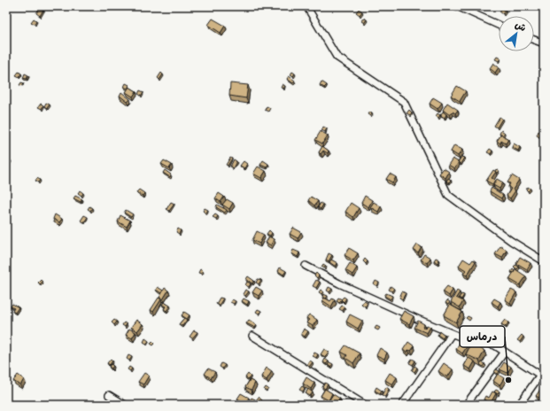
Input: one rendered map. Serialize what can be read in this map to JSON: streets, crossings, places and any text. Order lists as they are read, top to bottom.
{
  "places": ["درماس"],
  "north": "top right"
}
